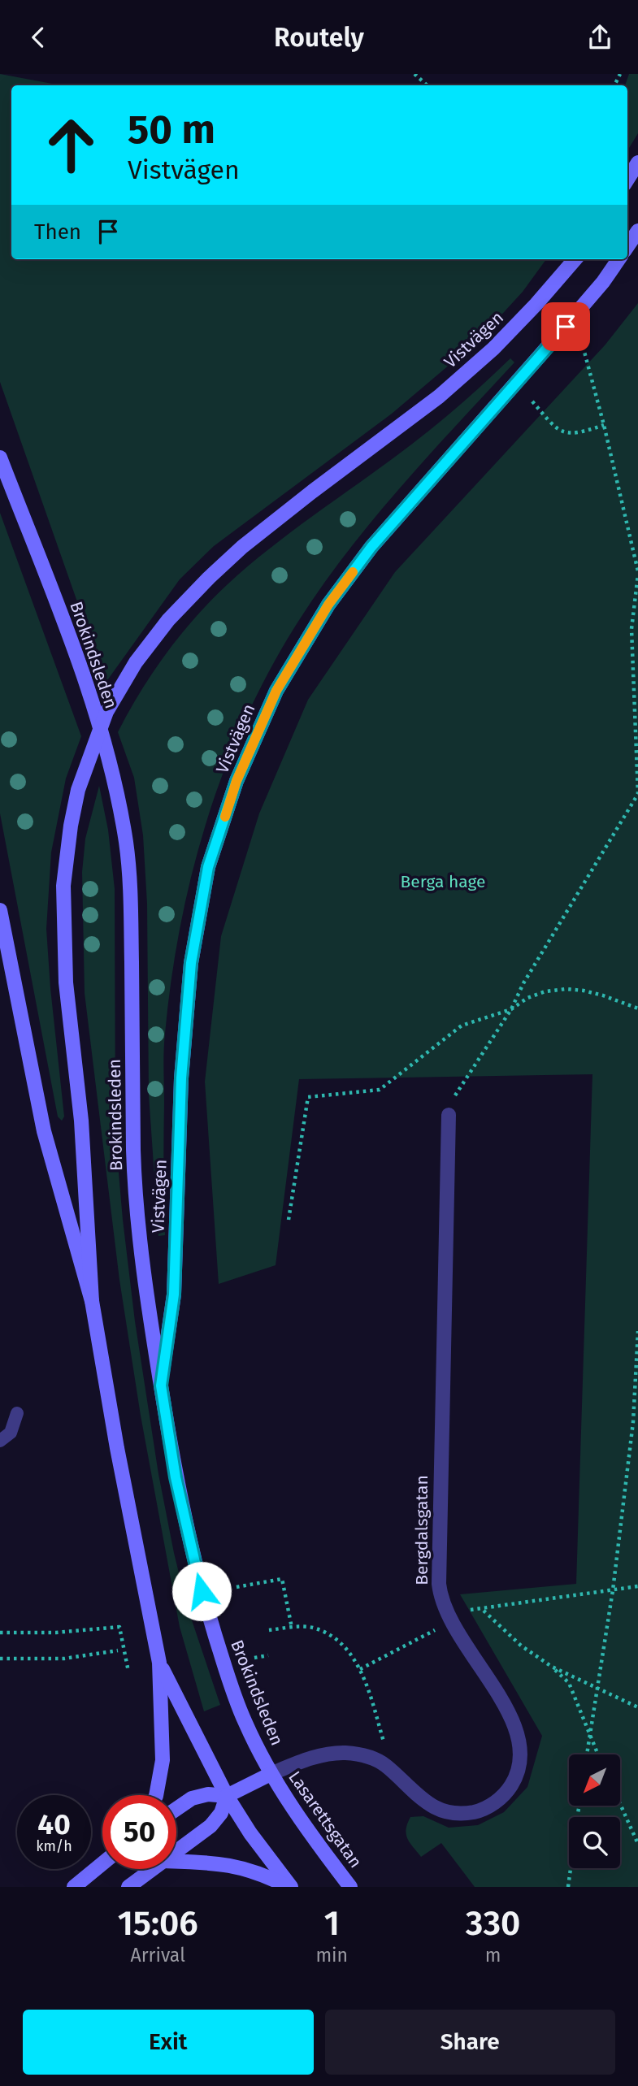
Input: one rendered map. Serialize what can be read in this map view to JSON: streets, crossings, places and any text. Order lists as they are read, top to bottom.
{
  "streets": {
    "main road": ["Vistvägen", "Brokindsleden", "Lasarettsgatan"],
    "street": ["Bergdalsgatan"]
  },
  "crossings": [
    ["Vistvägen", "Brokindsleden"],
    ["Brokindsleden", "Bergdalsgatan"],
    ["Brokindsleden", "Lasarettsgatan"],
    ["Bergdalsgatan", "Lasarettsgatan"]
  ],
  "parks": ["Berga hage"],
  "north": "bottom left",
  "page": {
    "header": "Routely",
    "turn": ["50 m", "Vistvägen"],
    "then": "Then",
    "speed": "40 km/h",
    "limit": "50",
    "eta": [
      "15:06",
      "Arrival",
      "1",
      "min",
      "330",
      "m"
    ],
    "buttons": ["Exit", "Share"]
  }
}
